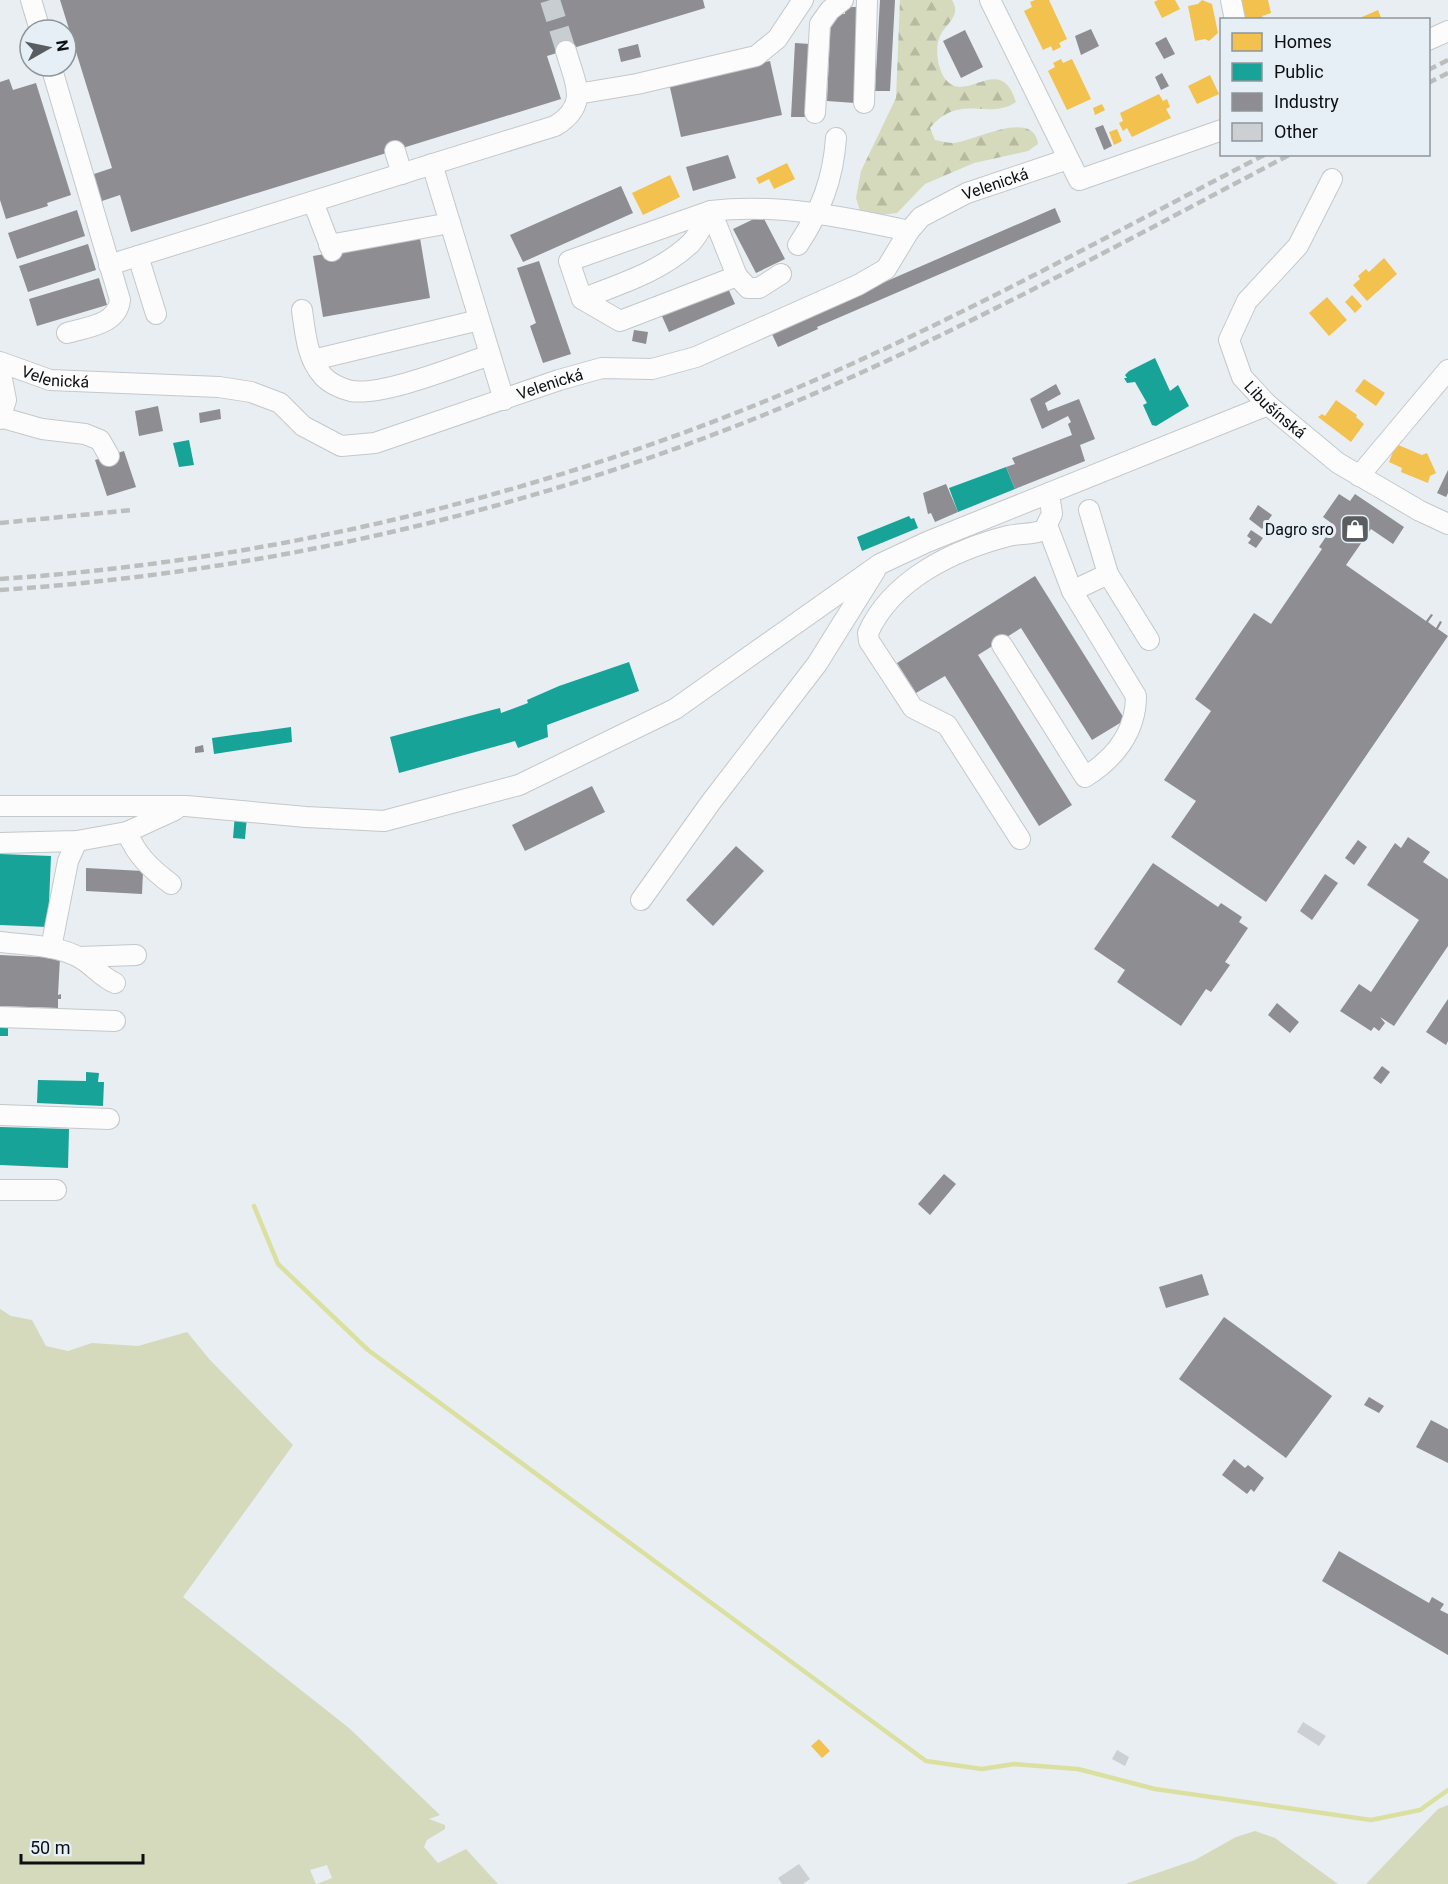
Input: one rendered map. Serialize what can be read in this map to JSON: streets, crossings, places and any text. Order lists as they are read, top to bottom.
{
  "streets": {
    "street": ["Velenická", "Libušínská"]
  },
  "places": {
    "shop": ["Dagro sro"]
  },
  "legend": [
    "Homes",
    "Public",
    "Industry",
    "Other"
  ],
  "scale_bar": "50 m",
  "north": "right"
}
